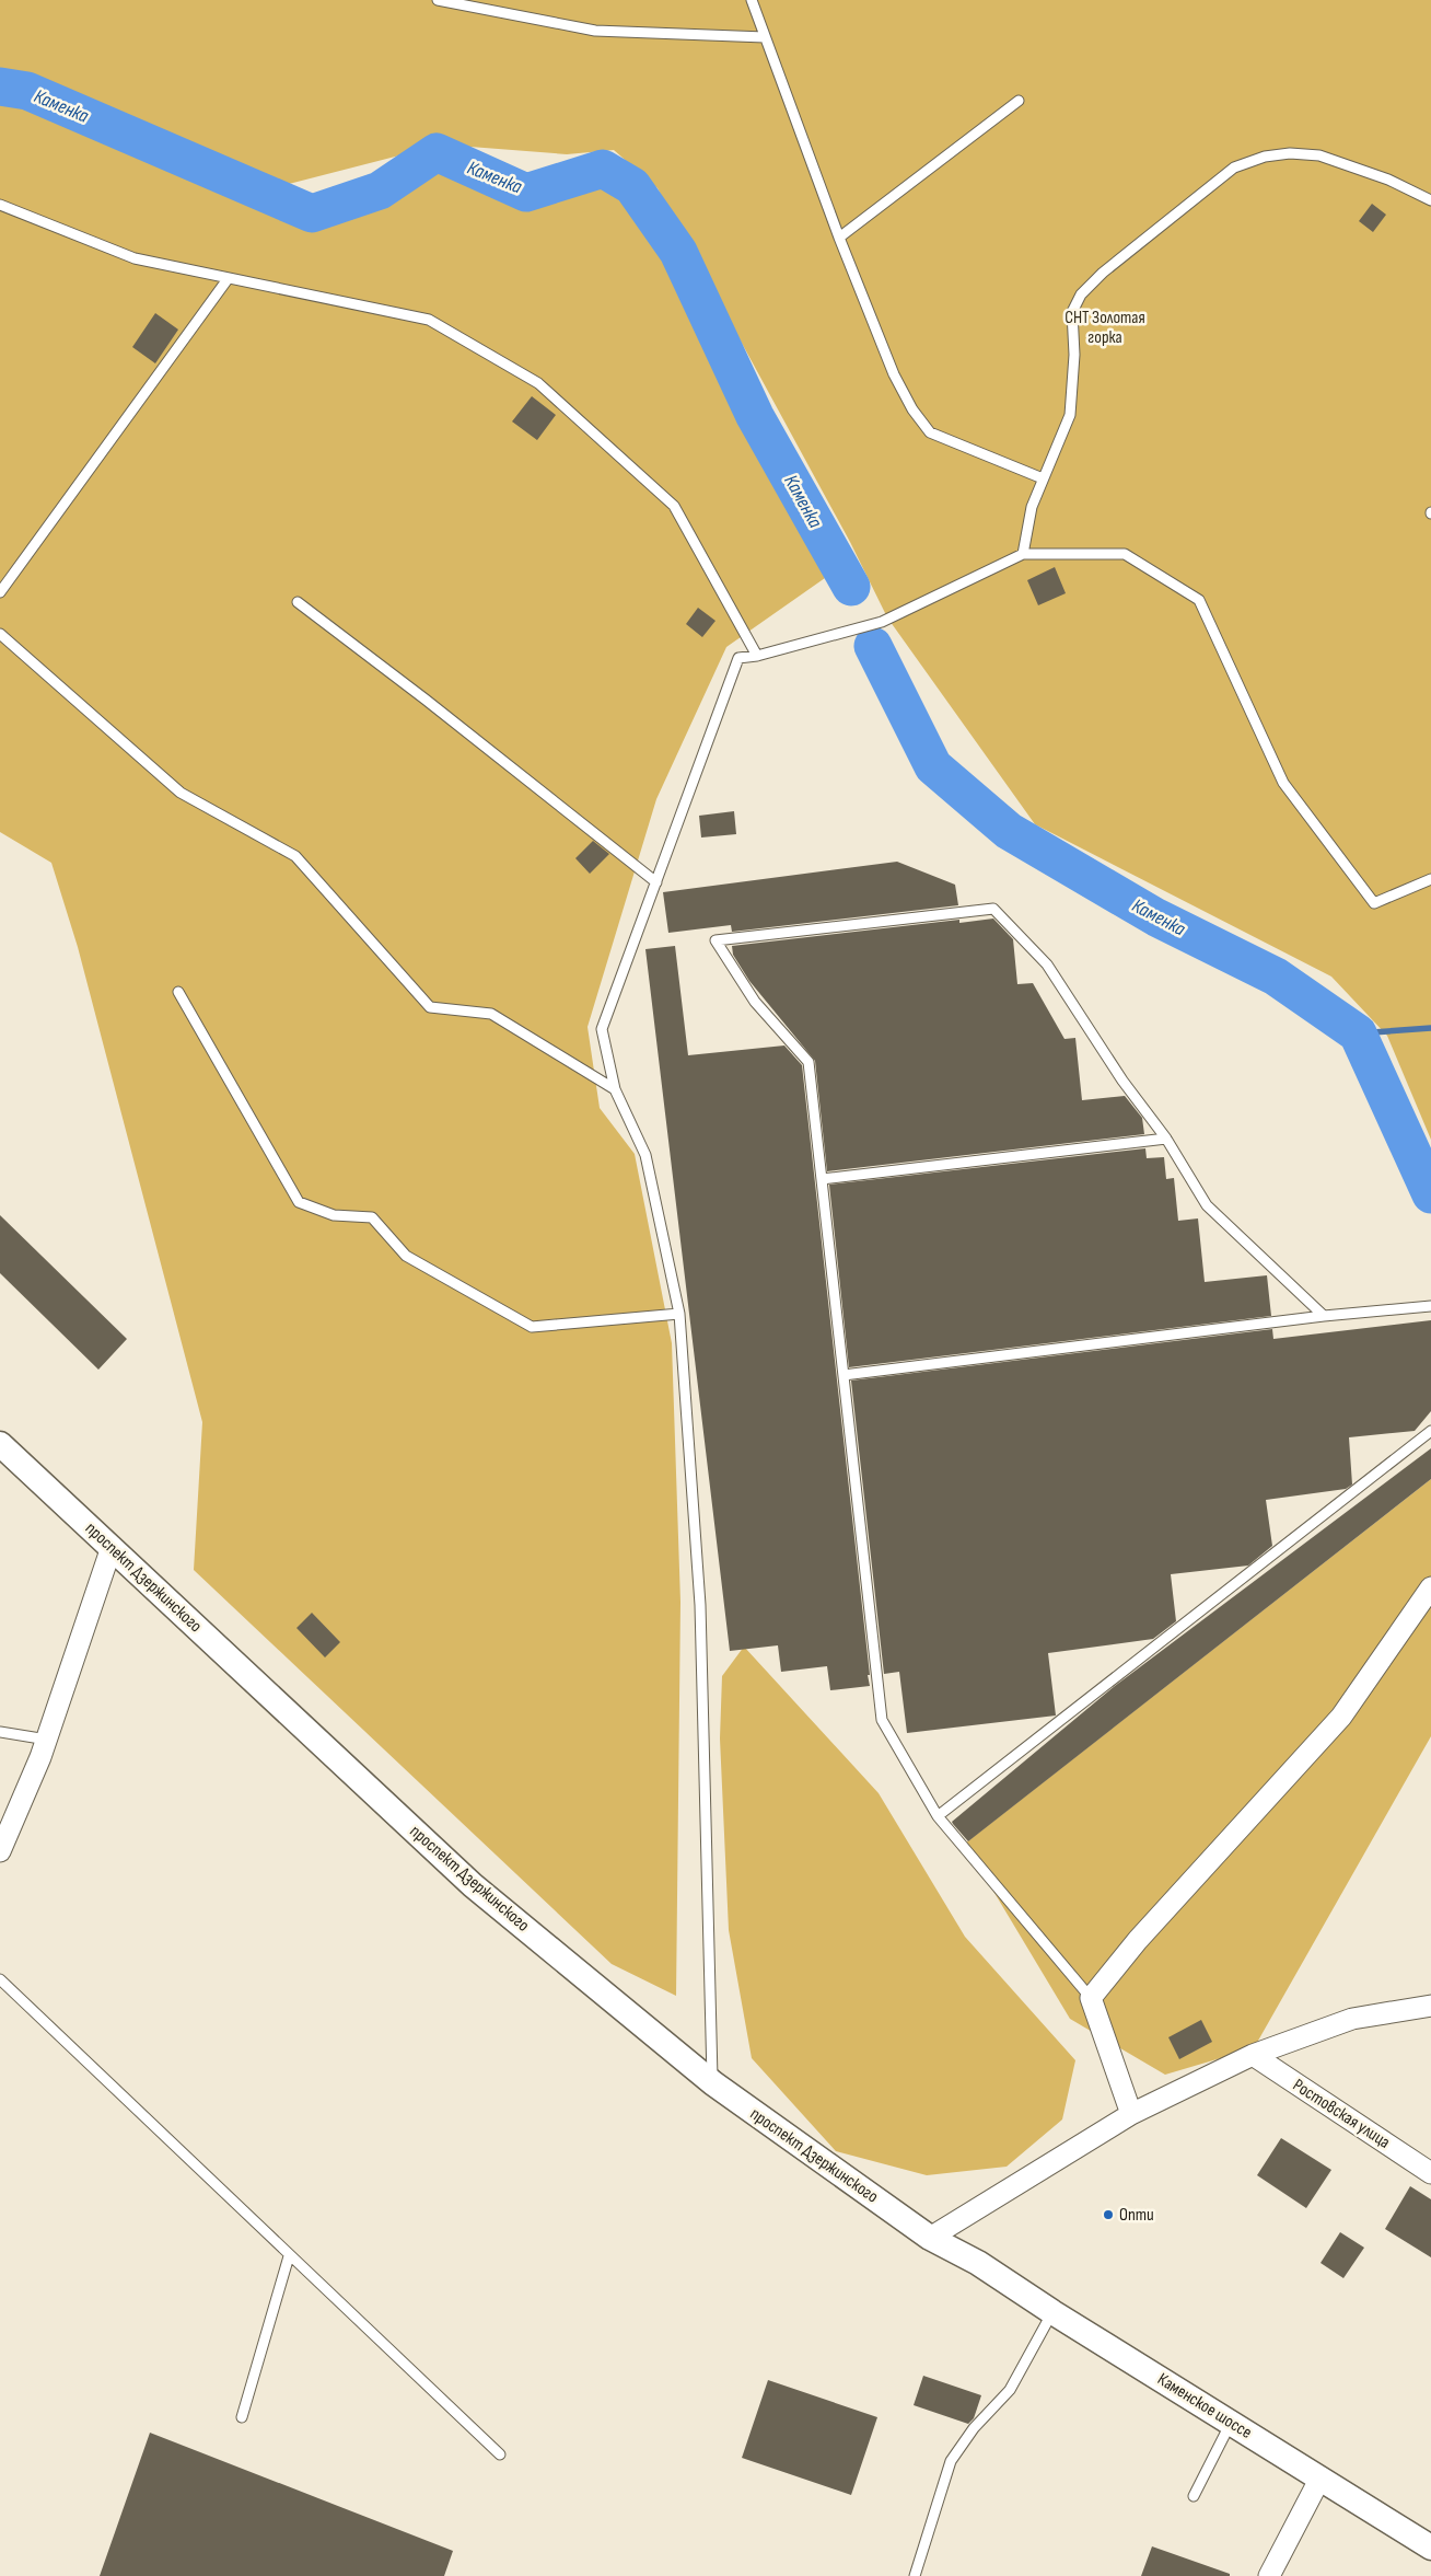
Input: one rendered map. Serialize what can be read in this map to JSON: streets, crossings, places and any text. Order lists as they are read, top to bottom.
{
  "streets": {
    "street": ["проспект Дзержинского", "Ростовская улица", "Каменское шоссе"]
  },
  "crossings": [
    ["проспект Дзержинского", "Каменское шоссе"]
  ],
  "water": ["Каменка"],
  "parks": ["СНТ Золотая горка"],
  "places": ["Опти"]
}
